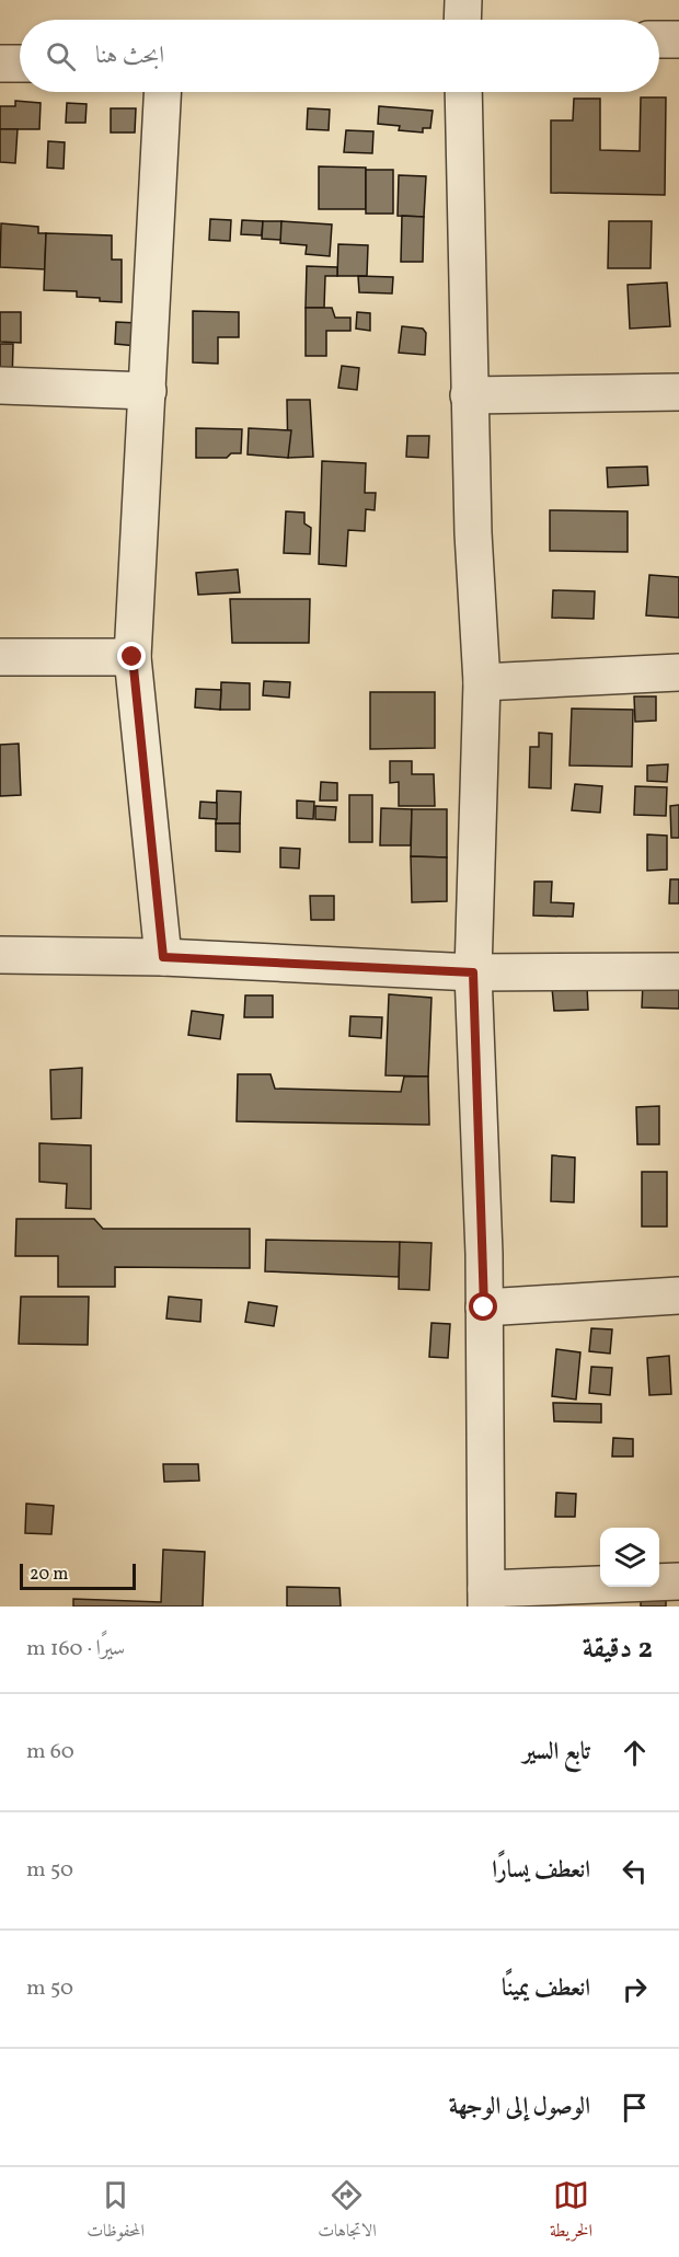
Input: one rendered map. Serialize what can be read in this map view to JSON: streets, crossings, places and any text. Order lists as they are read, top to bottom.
{
  "scale_bar": "20 m",
  "page": {
    "search": "ابحث هنا",
    "scale": "20 m",
    "heading": ["2 دقيقة", "سيرًا · 160 m"],
    "list": [
      ["تابع السير", "60 m"],
      ["انعطف يسارًا", "50 m"],
      ["انعطف يمينًا", "50 m"],
      "الوصول إلى الوجهة"
    ],
    "nav": ["الخريطة", "الاتجاهات", "المحفوظات"]
  }
}
